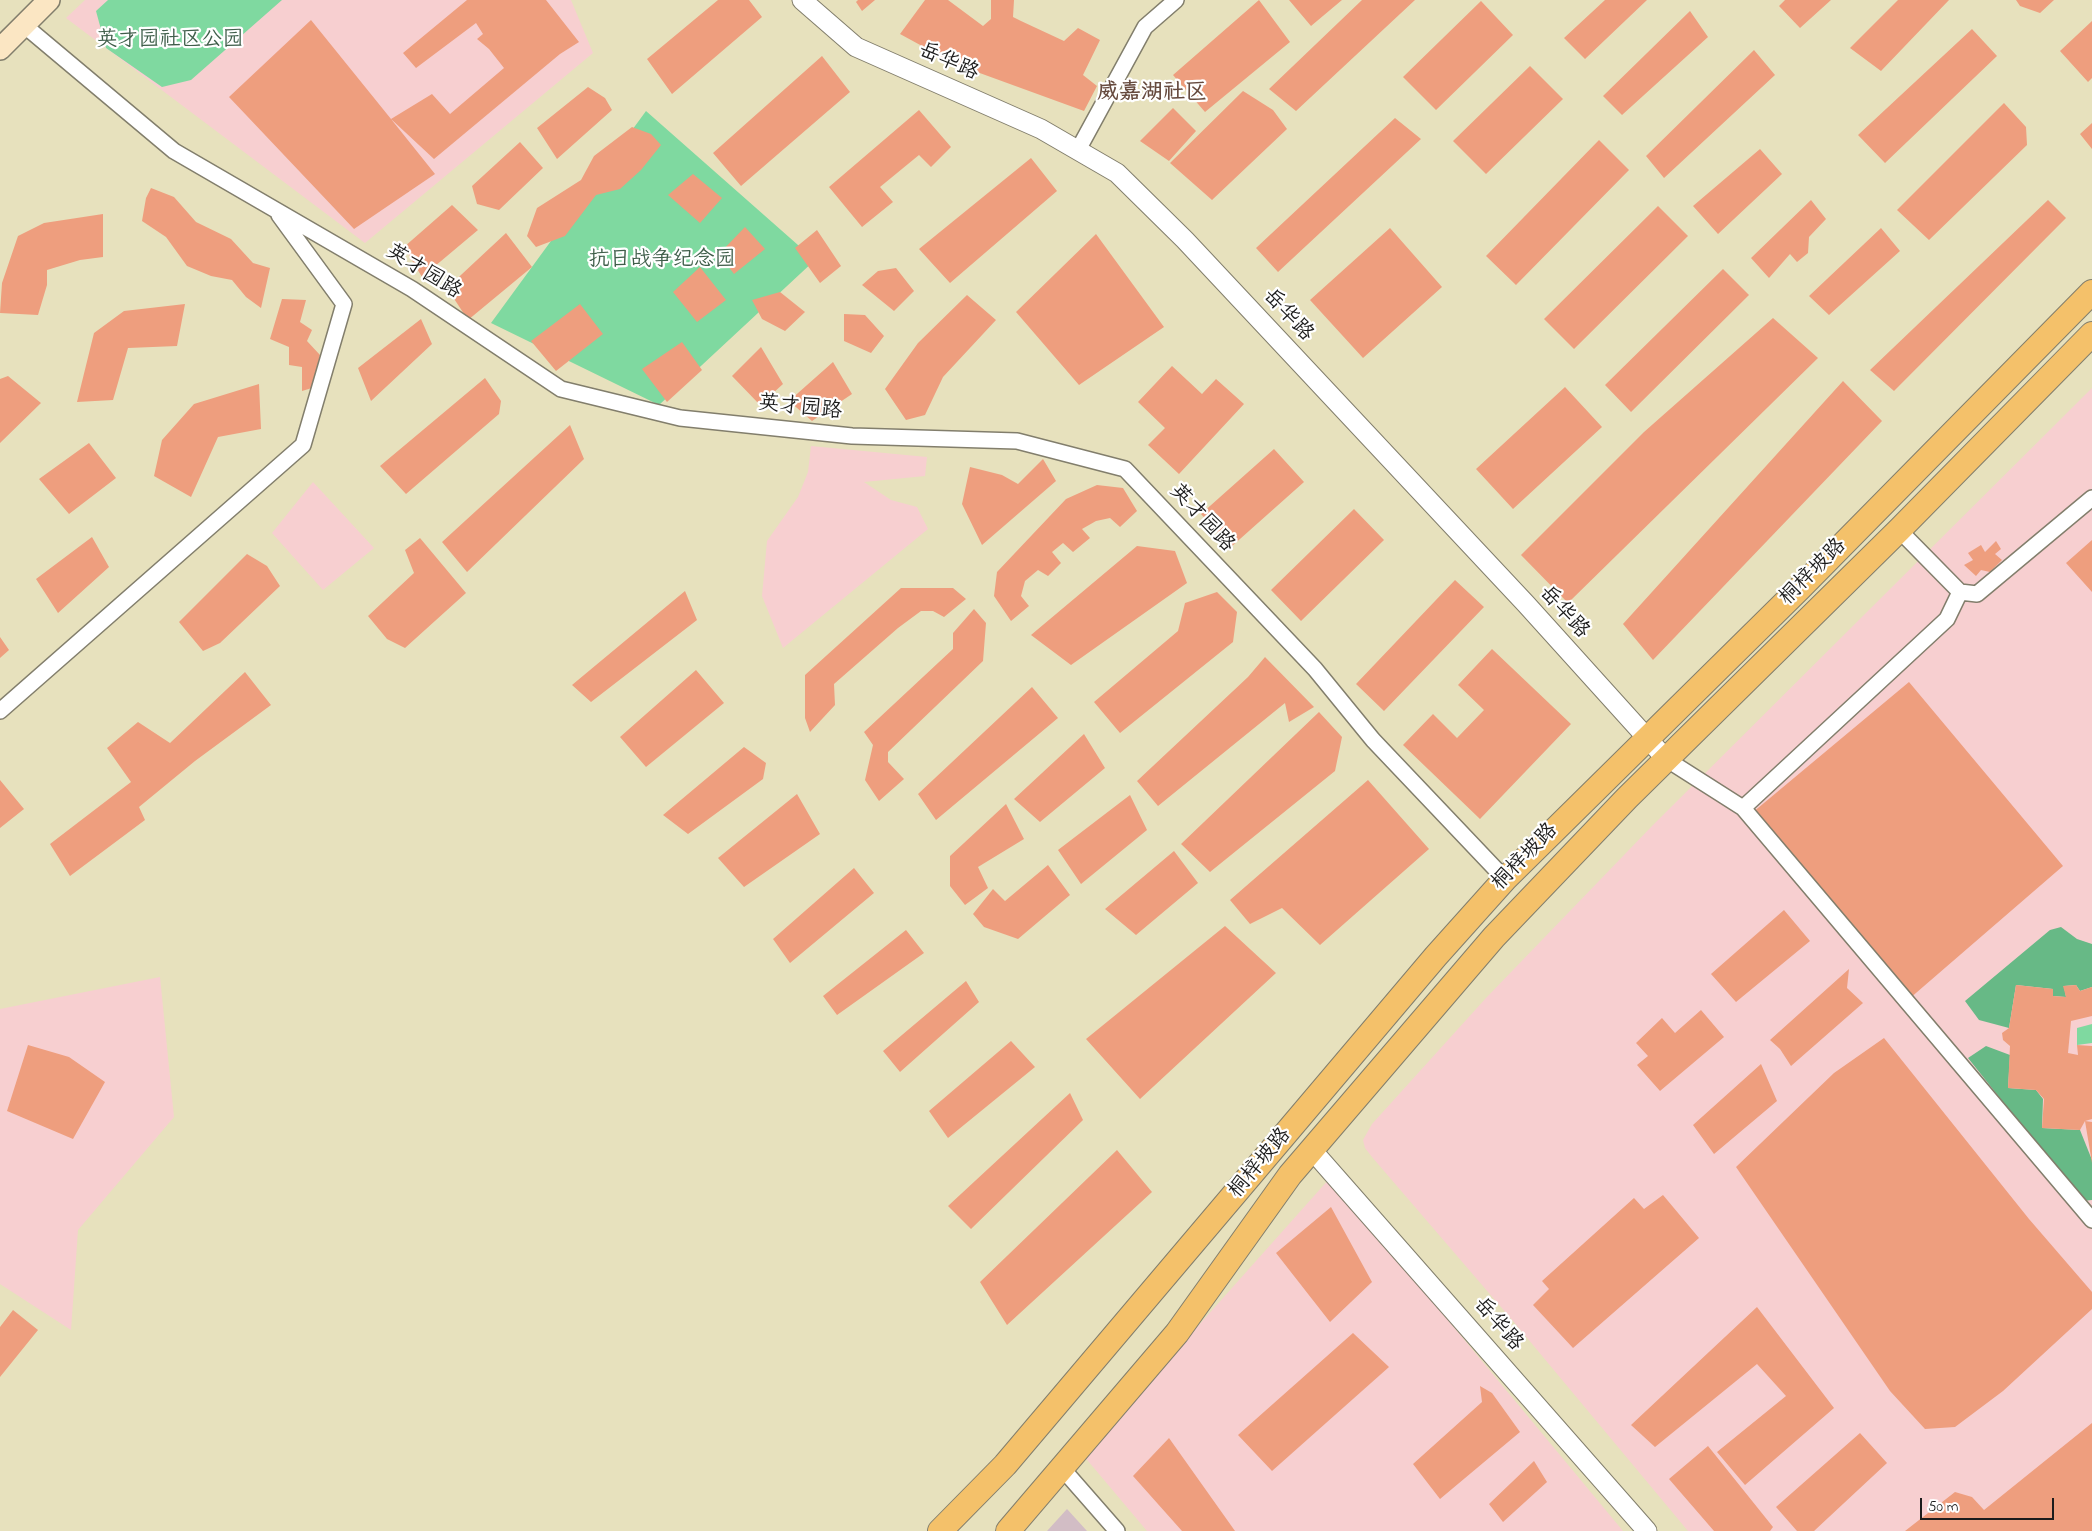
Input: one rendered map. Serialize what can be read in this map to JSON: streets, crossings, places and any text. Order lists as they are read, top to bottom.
{
  "streets": {
    "main road": ["桐梓坡路"],
    "street": ["岳华路", "英才园路"]
  },
  "crossings": [
    ["岳华路", "桐梓坡路"],
    ["英才园路", "桐梓坡路"]
  ],
  "districts": ["威嘉湖社区"],
  "parks": ["英才园社区公园", "抗日战争纪念园"],
  "scale_bar": "50 m"
}
